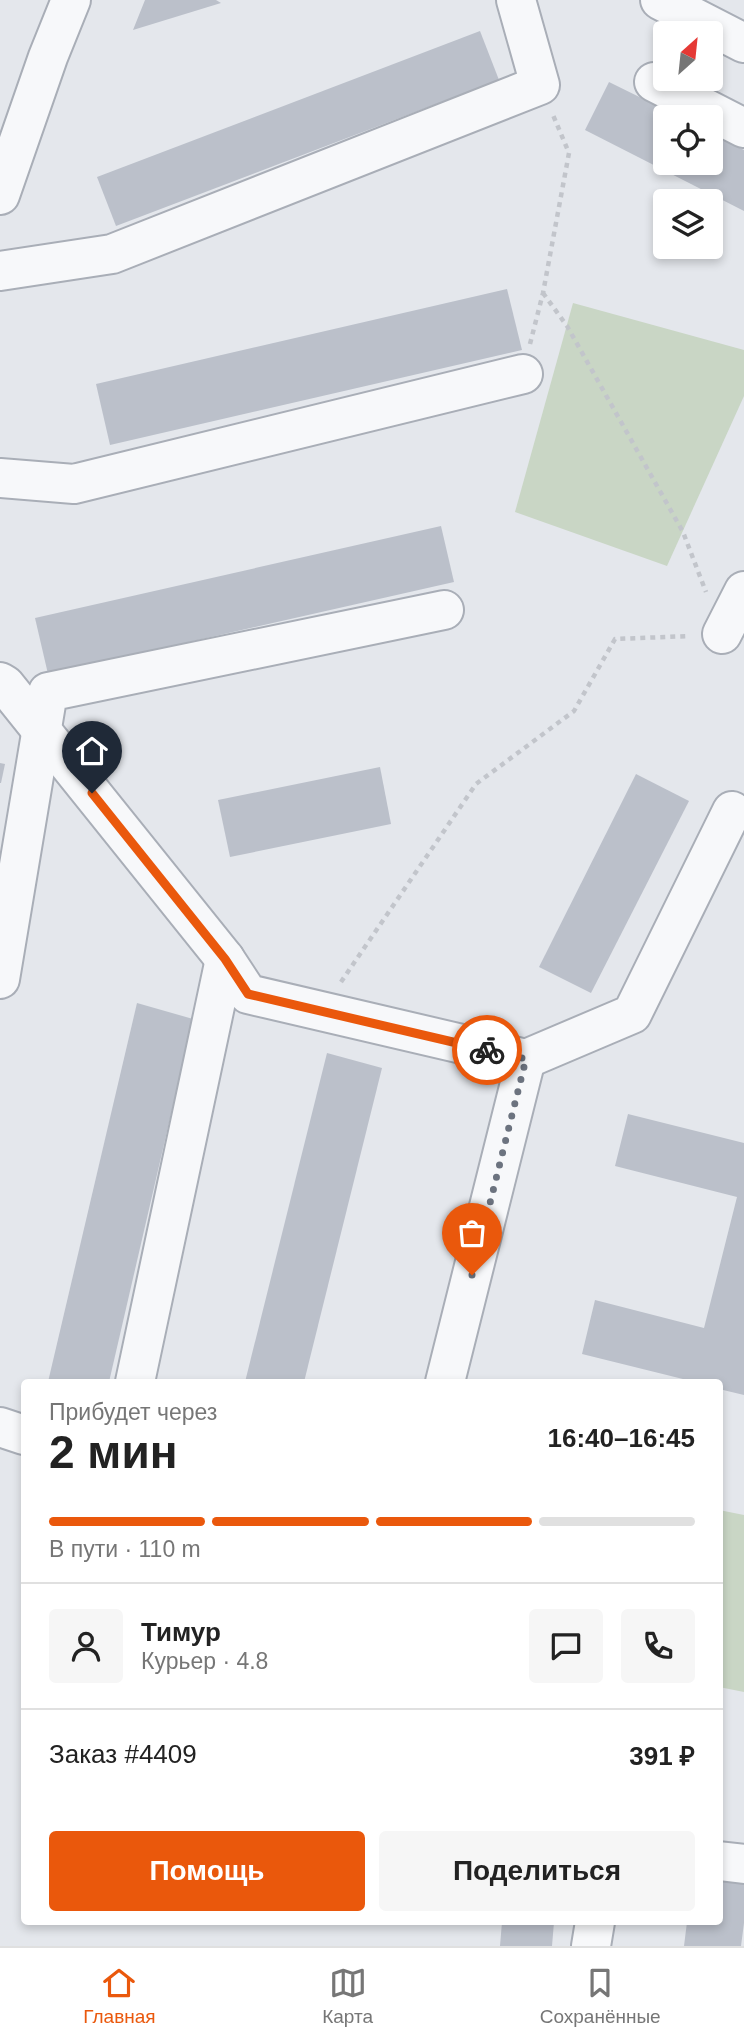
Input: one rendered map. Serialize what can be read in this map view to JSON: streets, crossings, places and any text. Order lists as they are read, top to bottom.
{
  "north": "top right",
  "page": {
    "heading": ["2 мин", "Прибудет через", "16:40–16:45"],
    "panel": [
      "Тимур",
      "Курьер · 4.8",
      "Заказ #4409",
      "391 ₽"
    ],
    "bar": "В пути · 110 m",
    "buttons": ["Помощь", "Поделиться"],
    "tabs": ["Главная", "Карта", "Сохранённые"]
  }
}
